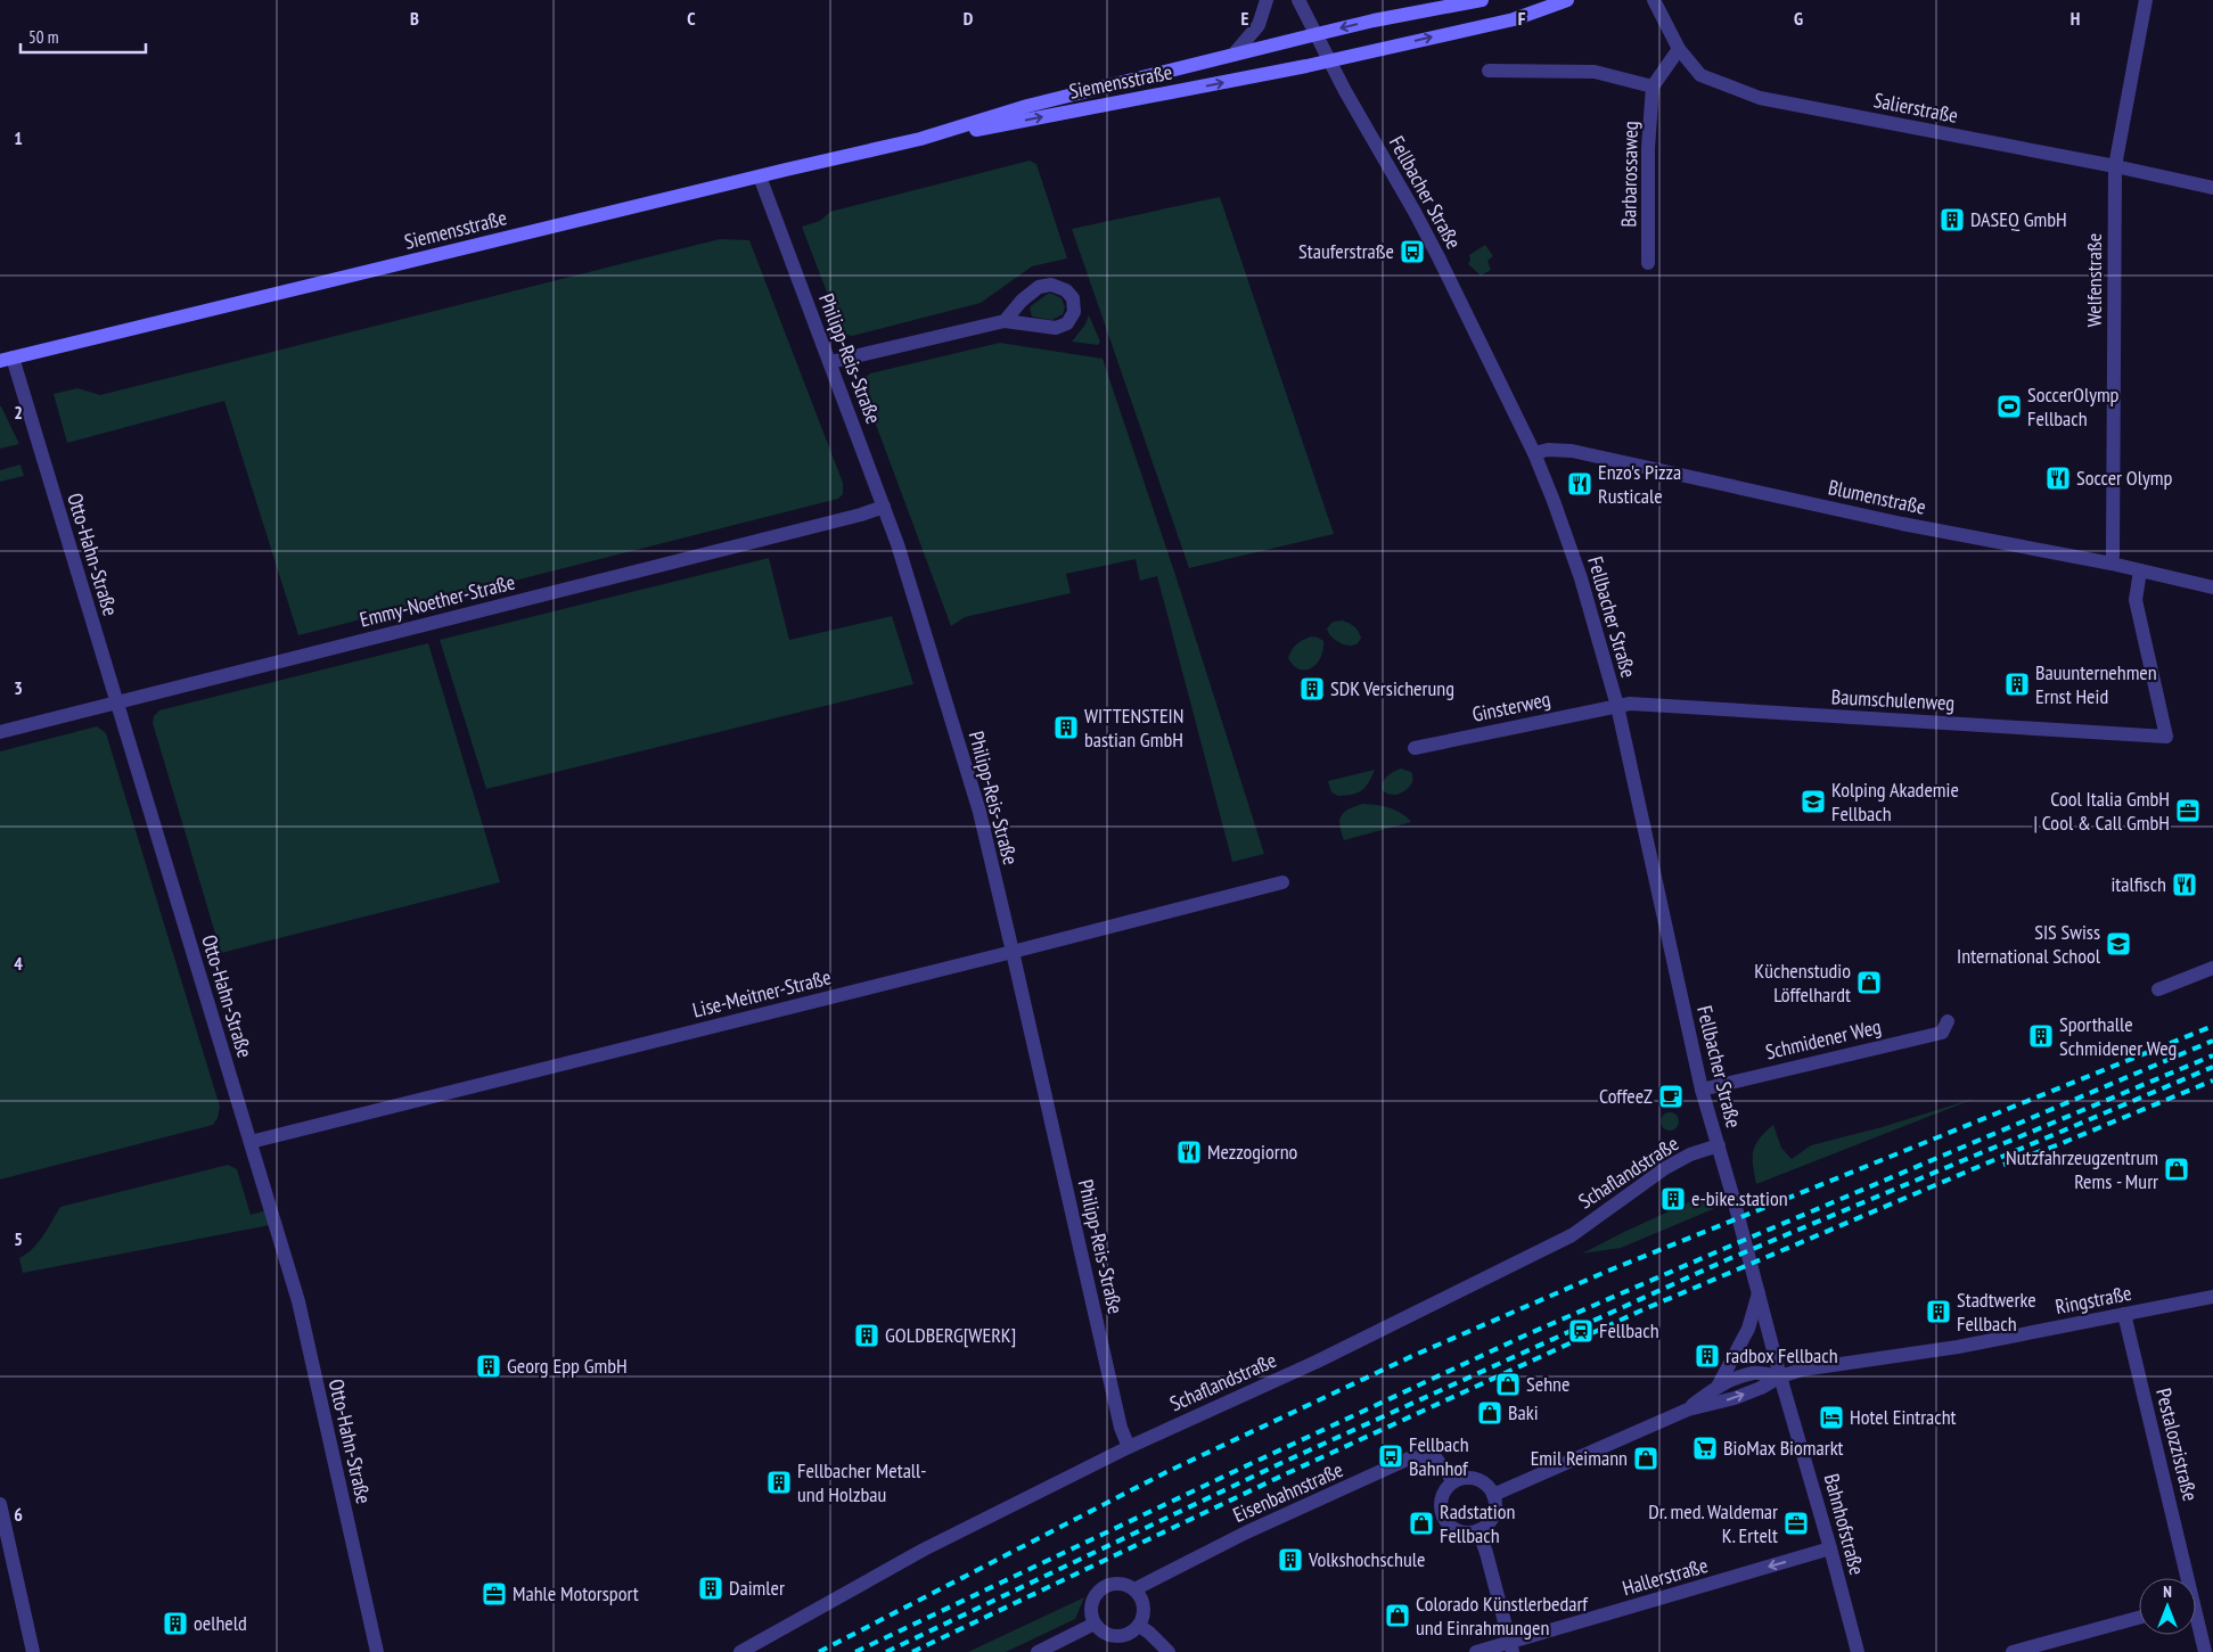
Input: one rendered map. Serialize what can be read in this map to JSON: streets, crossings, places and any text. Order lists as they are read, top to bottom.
{
  "streets": {
    "main road": ["Siemensstraße"],
    "street": [
      "Salierstraße",
      "Barbarossaweg",
      "Fellbacher Straße",
      "Welfenstraße",
      "Philipp-Reis-Straße",
      "Blumenstraße",
      "Otto-Hahn-Straße",
      "Emmy-Noether-Straße",
      "Baumschulenweg",
      "Ginsterweg",
      "Lise-Meitner-Straße",
      "Schmidener Weg",
      "Schaflandstraße",
      "Ringstraße",
      "Pestalozzistraße",
      "Eisenbahnstraße",
      "Bahnhofstraße",
      "Hallerstraße"
    ]
  },
  "crossings": [
    ["Siemensstraße", "Fellbacher Straße"],
    ["Siemensstraße", "Philipp-Reis-Straße"],
    ["Siemensstraße", "Otto-Hahn-Straße"],
    ["Salierstraße", "Welfenstraße"],
    ["Fellbacher Straße", "Blumenstraße"],
    ["Fellbacher Straße", "Baumschulenweg"],
    ["Fellbacher Straße", "Ginsterweg"],
    ["Fellbacher Straße", "Schmidener Weg"],
    ["Fellbacher Straße", "Schaflandstraße"],
    ["Fellbacher Straße", "Ringstraße"],
    ["Fellbacher Straße", "Bahnhofstraße"],
    ["Welfenstraße", "Blumenstraße"],
    ["Philipp-Reis-Straße", "Emmy-Noether-Straße"],
    ["Philipp-Reis-Straße", "Lise-Meitner-Straße"],
    ["Philipp-Reis-Straße", "Schaflandstraße"],
    ["Blumenstraße", "Baumschulenweg"],
    ["Otto-Hahn-Straße", "Emmy-Noether-Straße"],
    ["Otto-Hahn-Straße", "Lise-Meitner-Straße"],
    ["Baumschulenweg", "Ginsterweg"],
    ["Ringstraße", "Pestalozzistraße"],
    ["Ringstraße", "Bahnhofstraße"],
    ["Bahnhofstraße", "Hallerstraße"]
  ],
  "one_way": ["Hallerstraße"],
  "places": {
    "building": [
      "DASEQ GmbH",
      "Bauunternehmen Ernst Heid",
      "SDK Versicherung",
      "WITTENSTEIN bastian GmbH",
      "Sporthalle Schmidener Weg",
      "e-bike.station",
      "Stadtwerke Fellbach",
      "GOLDBERG[WERK]",
      "radbox Fellbach",
      "Georg Epp GmbH",
      "Fellbacher Metall- und Holzbau",
      "Volkshochschule",
      "Daimler",
      "oelheld"
    ],
    "bus stop": ["Stauferstraße", "Fellbach Bahnhof"],
    "sports": ["SoccerOlymp Fellbach"],
    "restaurant": [
      "Soccer Olymp",
      "Enzo's Pizza Rusticale",
      "italfisch",
      "Mezzogiorno"
    ],
    "school or university": ["Kolping Akademie Fellbach", "SIS Swiss International School"],
    "office": ["Cool Italia GmbH | Cool & Call GmbH", "Dr. med. Waldemar K. Ertelt", "Mahle Motorsport"],
    "shop": [
      "Küchenstudio Löffelhardt",
      "Nutzfahrzeugzentrum Rems - Murr",
      "Sehne",
      "Baki",
      "Emil Reimann",
      "Radstation Fellbach",
      "Colorado Künstlerbedarf und Einrahmungen"
    ],
    "cafe": ["CoffeeZ"],
    "station": ["Fellbach"],
    "hotel": ["Hotel Eintracht"],
    "supermarket": ["BioMax Biomarkt"]
  },
  "scale_bar": "50 m",
  "north": "top",
  "grid": {
    "columns": [
      "B",
      "C",
      "D",
      "E",
      "F",
      "G",
      "H"
    ],
    "rows": [
      "1",
      "2",
      "3",
      "4",
      "5",
      "6"
    ]
  }
}
